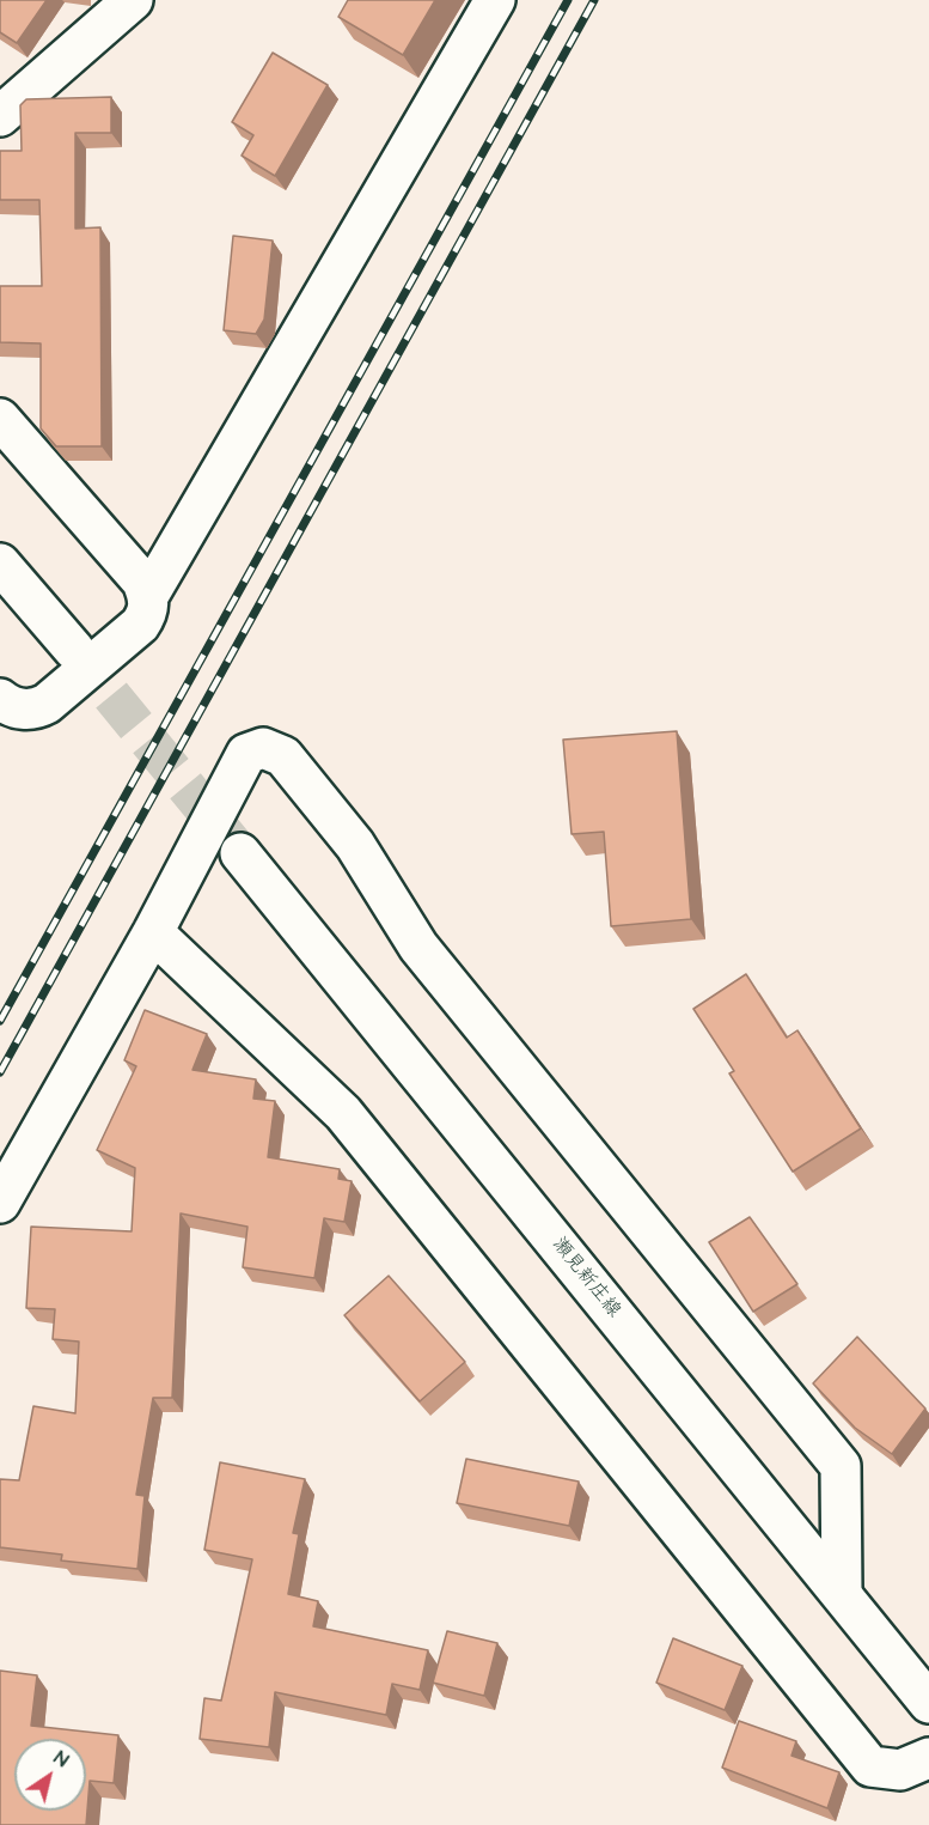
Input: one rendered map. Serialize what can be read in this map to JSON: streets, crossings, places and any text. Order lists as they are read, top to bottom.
{
  "streets": {
    "street": ["瀬見新庄線"]
  },
  "north": "top right"
}
